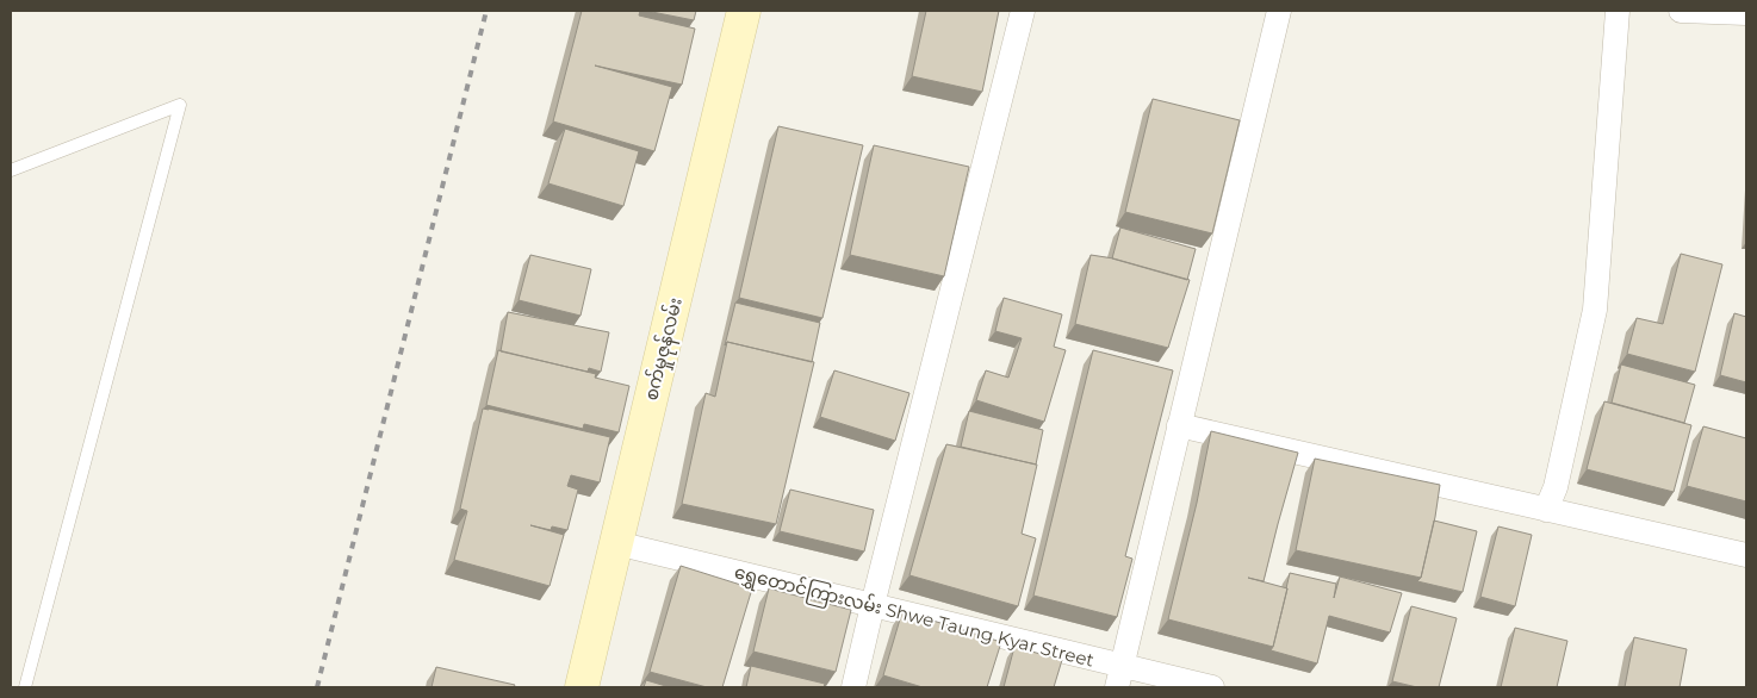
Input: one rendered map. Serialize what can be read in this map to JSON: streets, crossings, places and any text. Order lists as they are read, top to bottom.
{
  "streets": {
    "street": ["စက်မှုဇုန်လမ်း", "ရွှေတောင်ကြားလမ်း Shwe Taung Kyar Street"]
  },
  "crossings": [
    ["စက်မှုဇုန်လမ်း", "ရွှေတောင်ကြားလမ်း Shwe Taung Kyar Street"]
  ]
}
